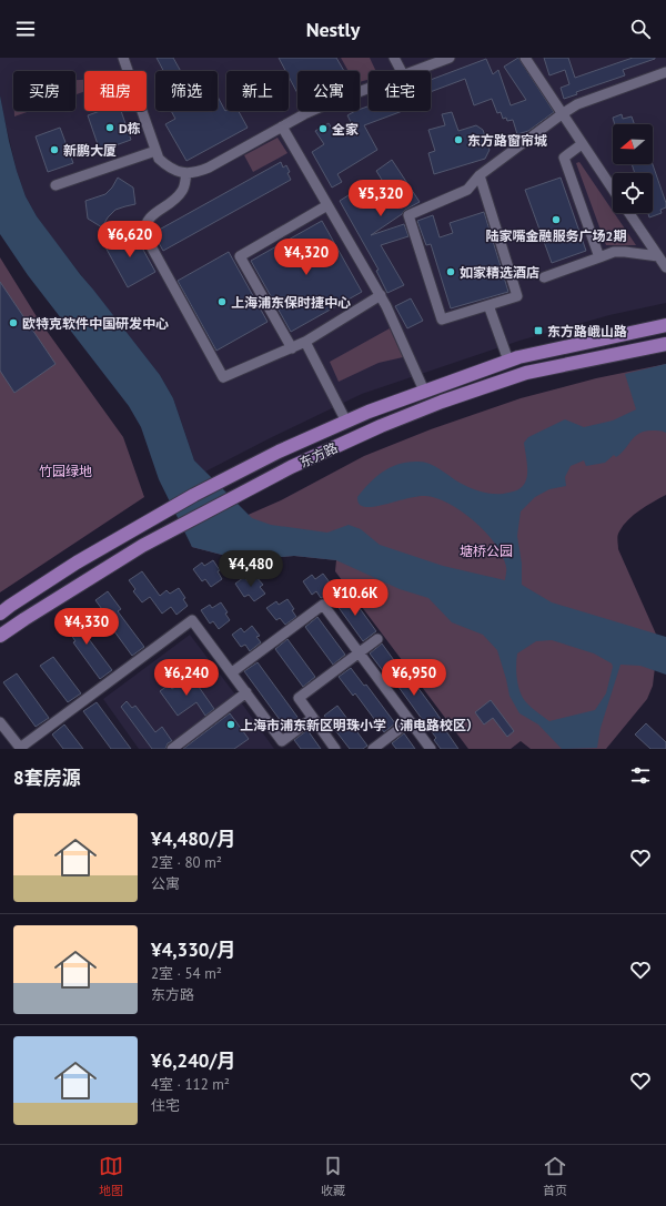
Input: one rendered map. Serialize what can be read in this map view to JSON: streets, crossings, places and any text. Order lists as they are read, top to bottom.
{
  "streets": {
    "main road": ["东方路"]
  },
  "parks": ["竹园绿地", "塘桥公园"],
  "places": {
    "other": [
      "D栋",
      "全家",
      "东方路窗帘城",
      "新鹏大厦",
      "陆家嘴金融服务广场2期",
      "如家精选酒店",
      "上海浦东保时捷中心",
      "欧特克软件中国研发中心",
      "上海市浦东新区明珠小学（浦电路校区）"
    ],
    "transit": ["东方路峨山路"]
  },
  "north": "left",
  "page": {
    "header": "Nestly",
    "chip": [
      "买房",
      "租房",
      "筛选",
      "新上",
      "公寓",
      "住宅"
    ],
    "price": [
      "¥5,320",
      "¥6,620",
      "¥4,320",
      "¥4,480",
      "¥10.6K",
      "¥4,330",
      "¥6,240",
      "¥6,950"
    ],
    "heading": "8套房源",
    "list": [
      {
        "name": "¥4,480/月",
        "note": "2室 · 80 m² · 公寓"
      },
      {
        "name": "¥4,330/月",
        "note": "2室 · 54 m² · 东方路"
      },
      {
        "name": "¥6,240/月",
        "note": "4室 · 112 m² · 住宅"
      }
    ],
    "tabs": ["地图", "收藏", "首页"]
  }
}
